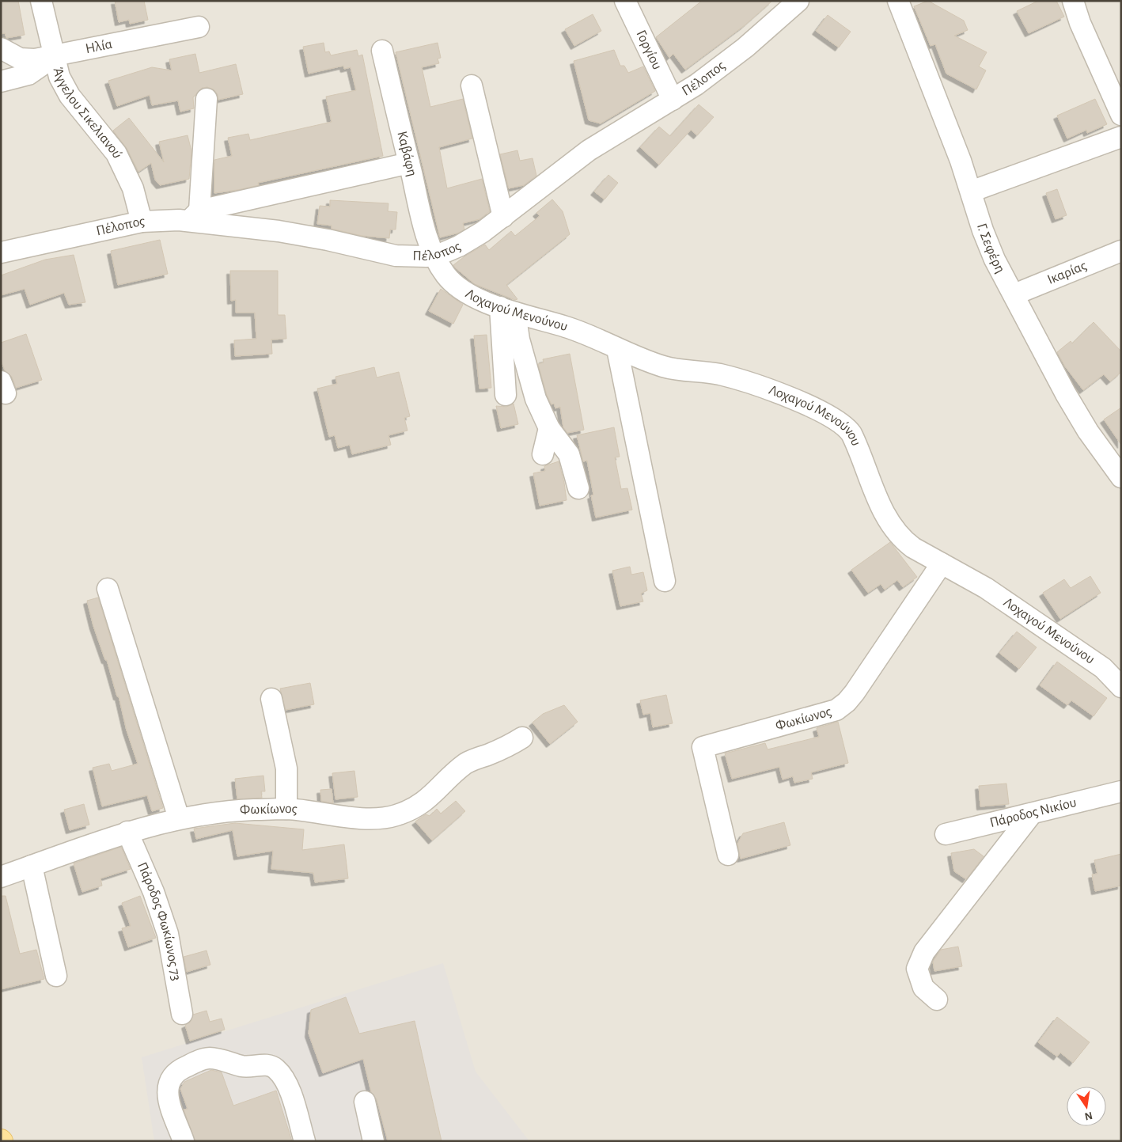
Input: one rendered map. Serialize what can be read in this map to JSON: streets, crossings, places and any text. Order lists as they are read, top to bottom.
{
  "streets": {
    "street": [
      "Ηλία",
      "Γοργίου",
      "Πέλοπος",
      "Άγγελου Σικελιανού",
      "Καβάφη",
      "Γ. Σεφέρη",
      "Ικαρίας",
      "Λοχαγού Μενούνου",
      "Φωκίωνος",
      "Πάροδος Νικίου",
      "Πάροδος Φωκίωνος 73"
    ]
  },
  "crossings": [
    ["Ηλία", "Άγγελου Σικελιανού"],
    ["Γοργίου", "Πέλοπος"],
    ["Πέλοπος", "Άγγελου Σικελιανού"],
    ["Πέλοπος", "Καβάφη"],
    ["Πέλοπος", "Λοχαγού Μενούνου"],
    ["Καβάφη", "Λοχαγού Μενούνου"],
    ["Γ. Σεφέρη", "Ικαρίας"],
    ["Λοχαγού Μενούνου", "Φωκίωνος"],
    ["Φωκίωνος", "Πάροδος Φωκίωνος 73"]
  ],
  "north": "bottom"
}
